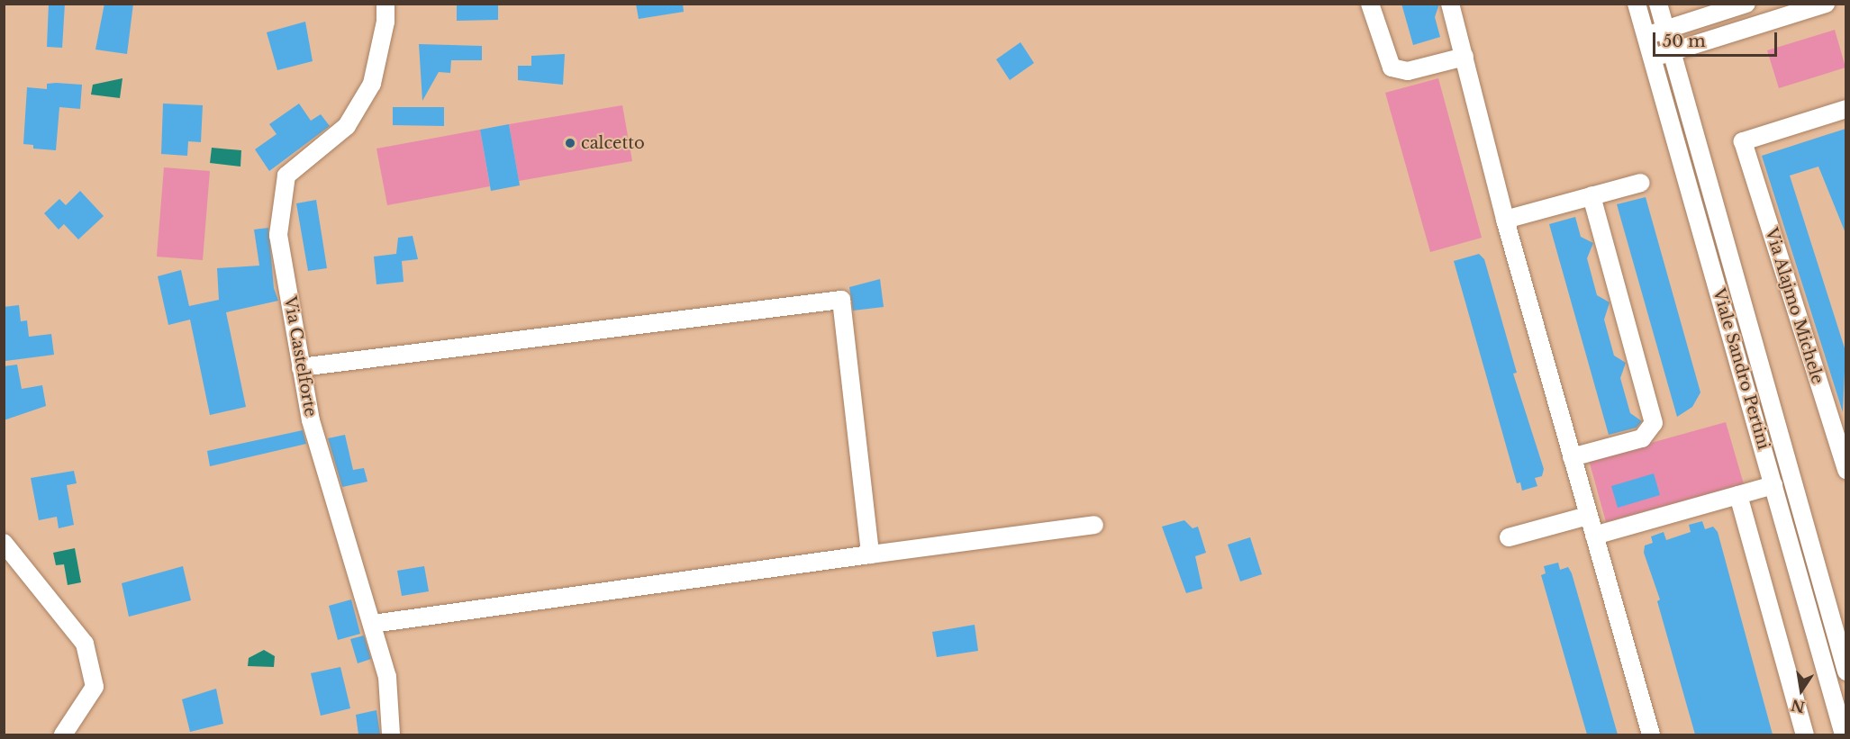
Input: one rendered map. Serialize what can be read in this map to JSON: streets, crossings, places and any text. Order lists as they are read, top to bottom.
{
  "streets": {
    "street": ["Via Alajmo Michele", "Via Castelforte", "Viale Sandro Pertini"]
  },
  "places": ["calcetto"],
  "scale_bar": "50 m",
  "north": "bottom"
}
